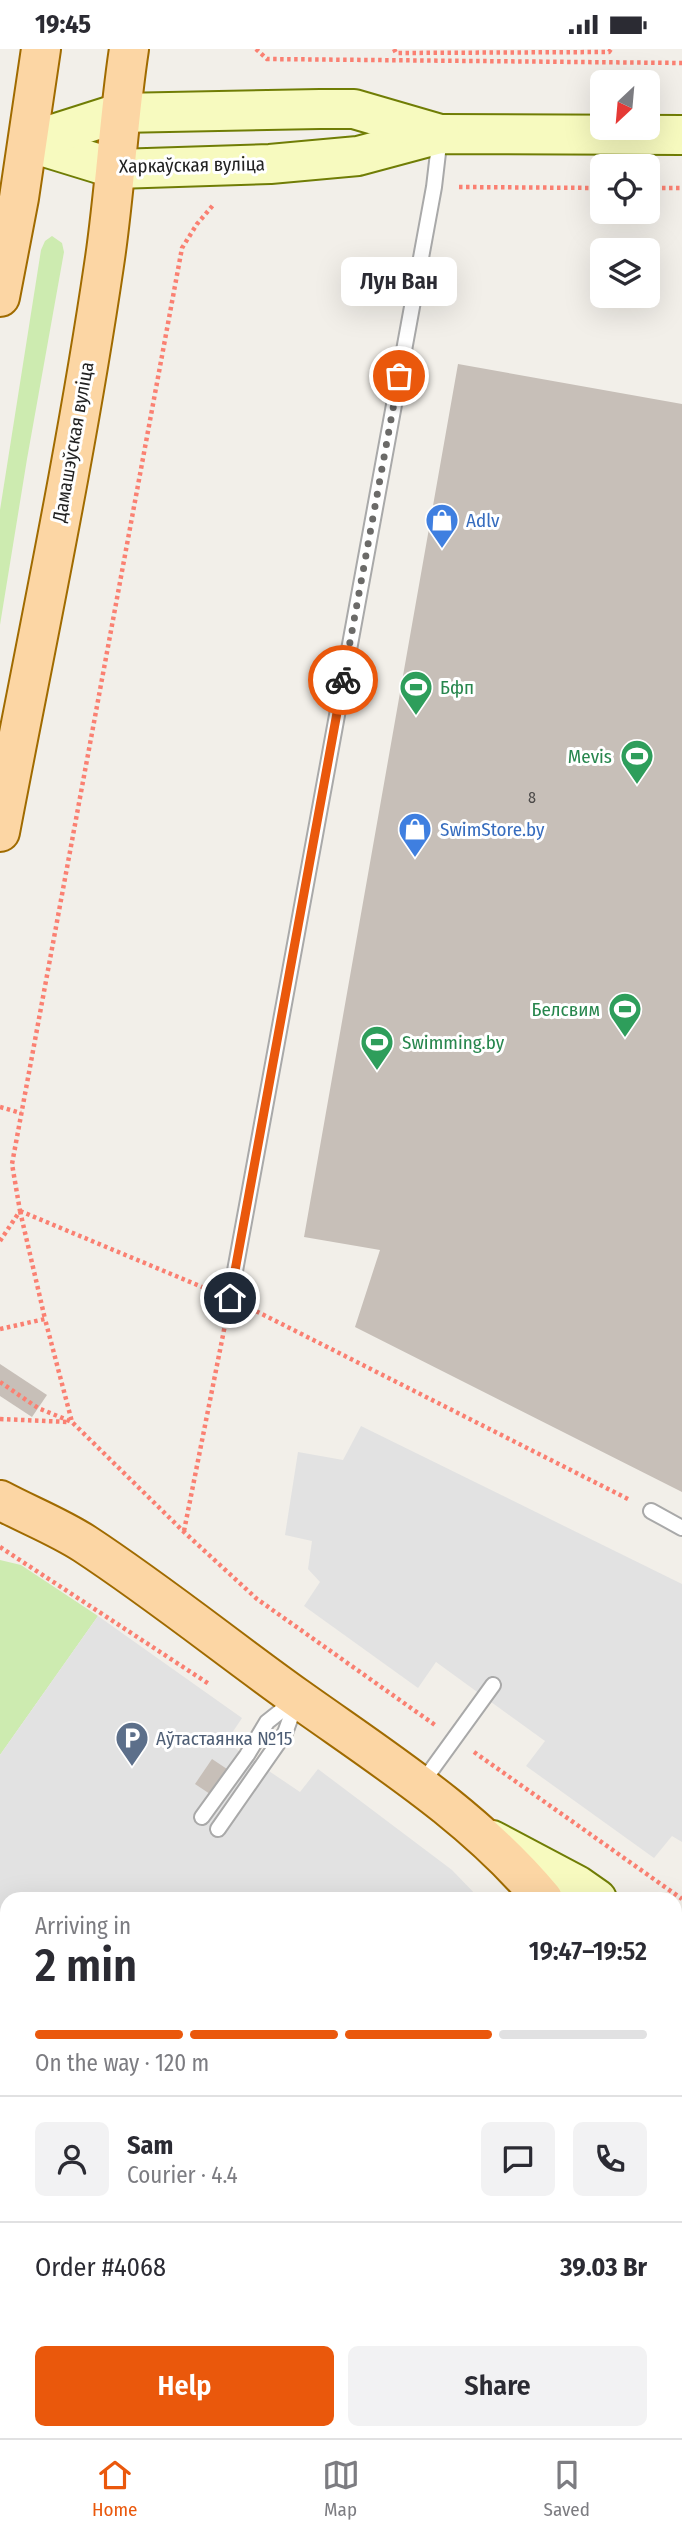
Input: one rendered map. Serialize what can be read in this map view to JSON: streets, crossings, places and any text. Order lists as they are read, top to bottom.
{
  "streets": {
    "main road": ["Харкаўская вуліца", "Дамашэўская вуліца"]
  },
  "crossings": [
    ["Харкаўская вуліца", "Дамашэўская вуліца"]
  ],
  "places": {
    "other": ["Лун Ван"],
    "shop": ["Adlv", "SwimStore.by"],
    "sports": [
      "Бфп",
      "Mevis",
      "Белсвим",
      "Swimming.by"
    ],
    "parking": ["Аўтастаянка №15"]
  },
  "house_numbers": ["8"],
  "north": "bottom left",
  "page": {
    "status": "19:45",
    "bubble": "Лун Ван",
    "heading": ["2 min", "Arriving in", "19:47–19:52"],
    "panel": [
      "Sam",
      "Courier · 4.4",
      "Order #4068",
      "39.03 Br"
    ],
    "bar": "On the way · 120 m",
    "buttons": ["Help", "Share"],
    "tabs": ["Home", "Map", "Saved"]
  }
}
